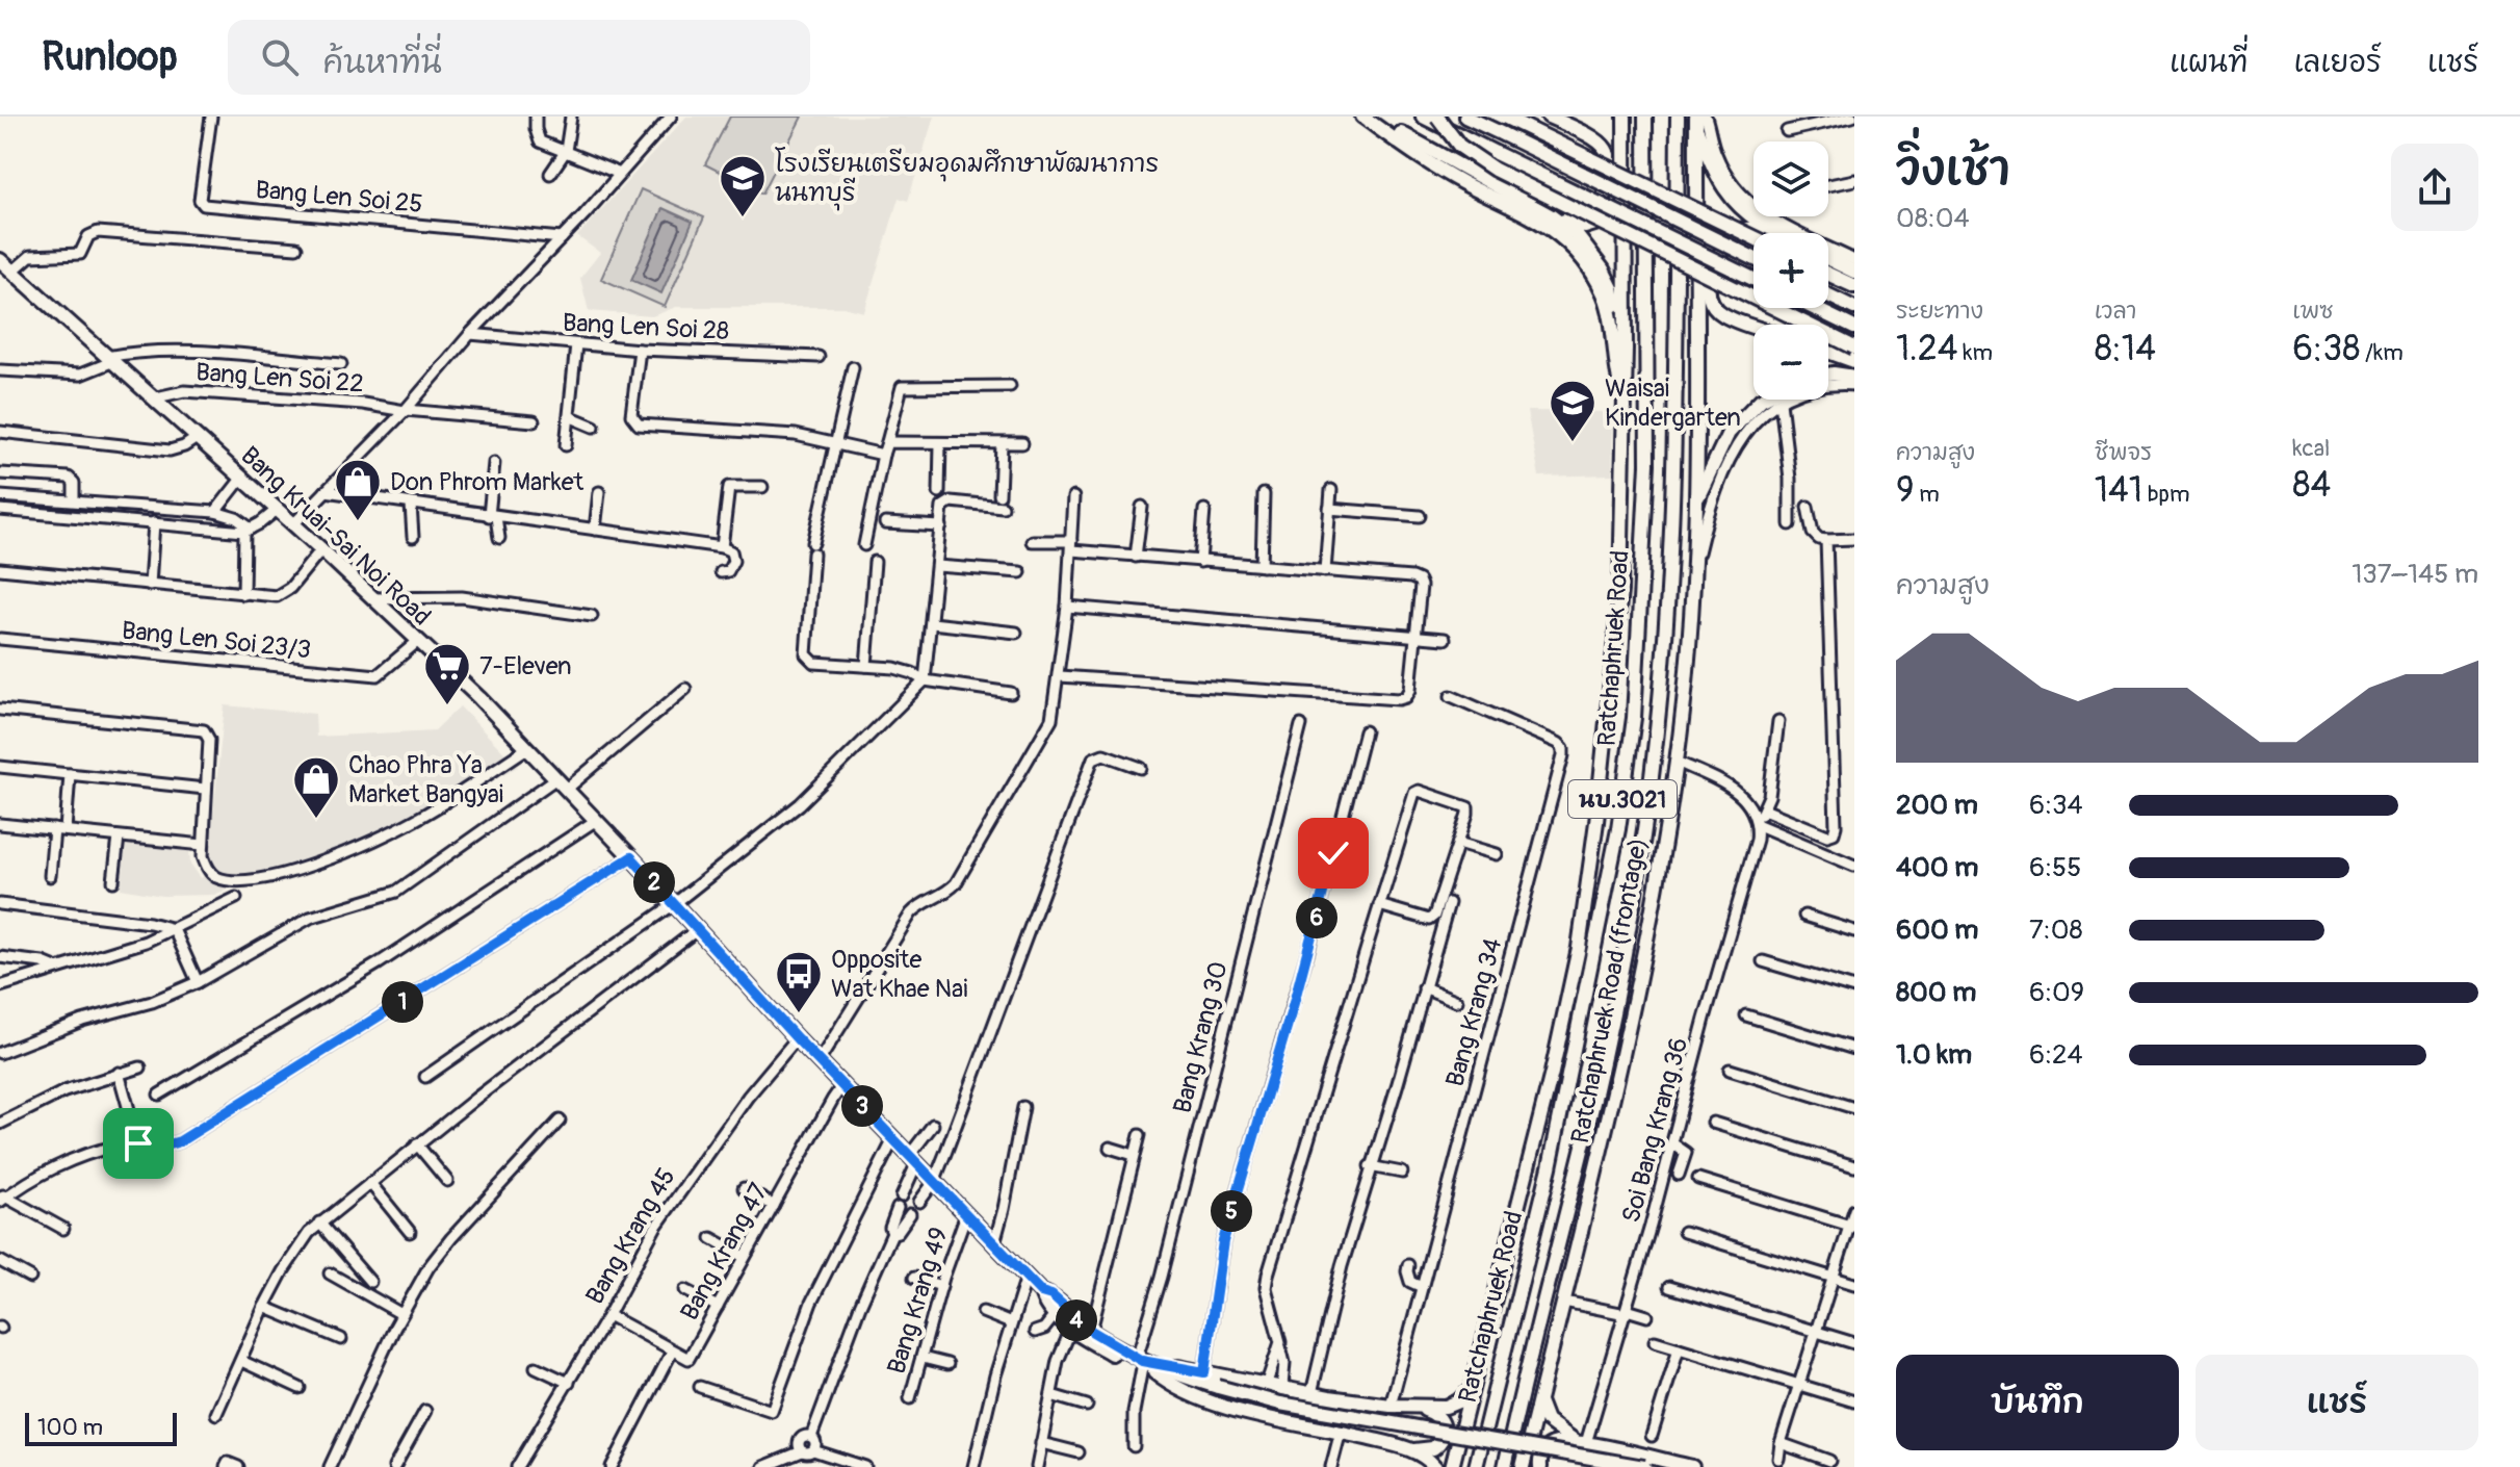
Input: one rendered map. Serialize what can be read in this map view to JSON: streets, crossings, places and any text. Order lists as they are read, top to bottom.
{
  "streets": {
    "main road": [
      "Bang Kruai-Sai Noi Road",
      "Ratchaphruek Road",
      "นบ.3021",
      "Ratchaphruek Road (frontage)"
    ],
    "street": [
      "Bang Len Soi 25",
      "Bang Len Soi 28",
      "Bang Len Soi 22",
      "Bang Len Soi 23/3",
      "Bang Krang 34",
      "Bang Krang 30",
      "Soi Bang Krang 36",
      "Bang Krang 45",
      "Bang Krang 47",
      "Bang Krang 49"
    ]
  },
  "crossings": [
    ["Bang Len Soi 22", "Bang Kruai-Sai Noi Road"],
    ["Bang Kruai-Sai Noi Road", "Bang Len Soi 23/3"],
    ["Bang Kruai-Sai Noi Road", "Bang Krang 30"],
    ["Bang Kruai-Sai Noi Road", "Bang Krang 45"],
    ["Bang Kruai-Sai Noi Road", "Bang Krang 47"],
    ["Bang Kruai-Sai Noi Road", "Bang Krang 49"],
    ["Bang Krang 45", "Bang Krang 47"]
  ],
  "places": {
    "school or university": ["โรงเรียนเตรียมอุดมศึกษาพัฒนาการ นนทบุรี", "Waisai Kindergarten"],
    "shop": ["Don Phrom Market", "Chao Phra Ya Market Bangyai"],
    "supermarket": ["7-Eleven"],
    "bus stop": ["Opposite Wat Khae Nai"]
  },
  "scale_bar": "100 m",
  "page": {
    "header": "Runloop",
    "search": "ค้นหาที่นี่",
    "nav": ["แผนที่", "เลเยอร์", "แชร์"],
    "heading": ["วิ่งเช้า", "08:04"],
    "map_buttons": ["+", "−"],
    "stats": [
      ["ระยะทาง", "1.24 km"],
      ["เวลา", "8:14"],
      ["เพซ", "6:38 /km"],
      ["ความสูง", "9 m"],
      ["ชีพจร", "141 bpm"],
      ["kcal", "84"]
    ],
    "chart": ["ความสูง", "137–145 m"],
    "list": [
      {
        "name": "200 m",
        "note": "6:34"
      },
      {
        "name": "400 m",
        "note": "6:55"
      },
      {
        "name": "600 m",
        "note": "7:08"
      },
      {
        "name": "800 m",
        "note": "6:09"
      },
      {
        "name": "1.0 km",
        "note": "6:24"
      }
    ],
    "pins": [
      "2",
      "6",
      "1",
      "3",
      "5",
      "4"
    ],
    "buttons": ["บันทึก", "แชร์"],
    "scale": "100 m"
  }
}
